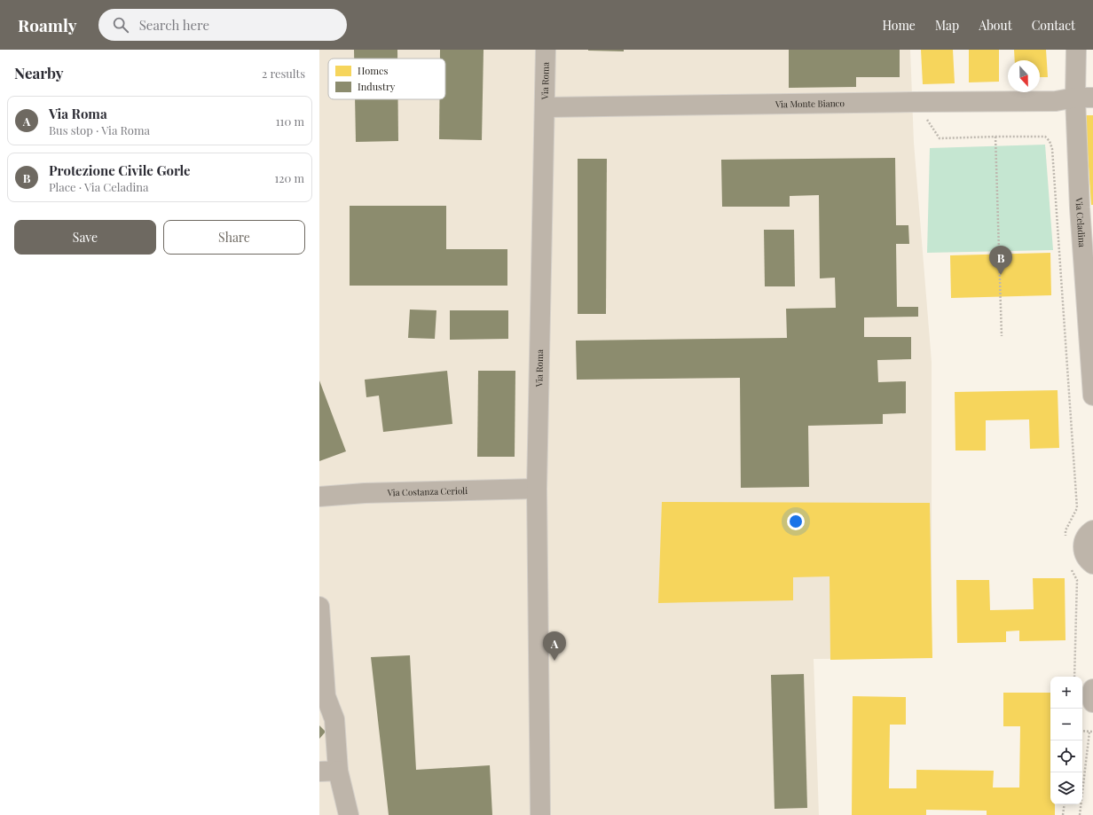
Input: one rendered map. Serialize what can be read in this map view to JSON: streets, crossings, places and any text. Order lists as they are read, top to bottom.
{
  "streets": {
    "street": [
      "Via Roma",
      "Via Monte Bianco",
      "Via Celadina",
      "Via Costanza Cerioli"
    ]
  },
  "crossings": [
    ["Via Roma", "Via Monte Bianco"],
    ["Via Roma", "Via Costanza Cerioli"],
    ["Via Monte Bianco", "Via Celadina"]
  ],
  "legend": ["Homes", "Industry"],
  "north": "bottom",
  "page": {
    "header": "Roamly",
    "search": "Search here",
    "nav": [
      "Home",
      "Map",
      "About",
      "Contact"
    ],
    "heading": ["Nearby", "2 results"],
    "list": [
      {
        "mark": "A",
        "name": "Via Roma",
        "note": "Bus stop · Via Roma",
        "value": "110 m"
      },
      {
        "mark": "B",
        "name": "Protezione Civile Gorle",
        "note": "Place · Via Celadina",
        "value": "120 m"
      }
    ],
    "buttons": ["Save", "Share"],
    "pins": ["B", "A"],
    "map_buttons": ["+", "−"]
  }
}
